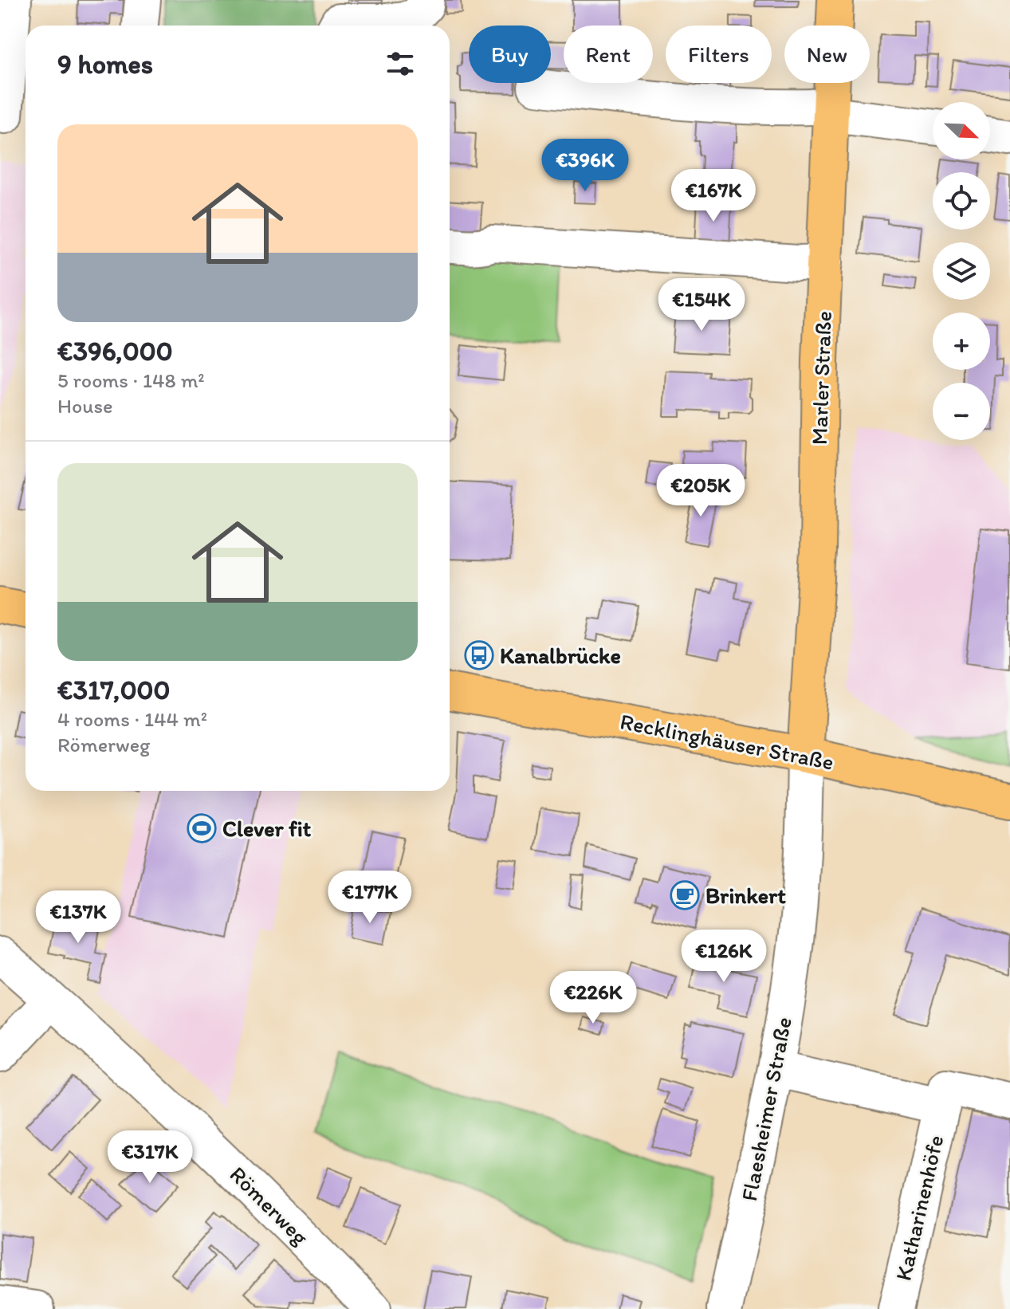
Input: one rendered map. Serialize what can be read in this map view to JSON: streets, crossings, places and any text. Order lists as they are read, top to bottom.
{
  "streets": {
    "main road": ["Marler Straße", "Recklinghäuser Straße"],
    "street": ["Flaesheimer Straße", "Römerweg", "Katharinenhöfe"]
  },
  "crossings": [
    ["Marler Straße", "Recklinghäuser Straße"],
    ["Marler Straße", "Flaesheimer Straße"],
    ["Recklinghäuser Straße", "Flaesheimer Straße"],
    ["Flaesheimer Straße", "Katharinenhöfe"]
  ],
  "places": {
    "bus stop": ["Kanalbrücke"],
    "sports": ["Clever fit"],
    "cafe": ["Brinkert"]
  },
  "north": "bottom right",
  "page": {
    "chip": [
      "Buy",
      "Rent",
      "Filters",
      "New"
    ],
    "heading": "9 homes",
    "map_buttons": ["+", "−"],
    "list": [
      {
        "name": "€396,000",
        "note": "5 rooms · 148 m² · House"
      },
      {
        "name": "€317,000",
        "note": "4 rooms · 144 m² · Römerweg"
      }
    ],
    "price": [
      "€396K",
      "€167K",
      "€154K",
      "€205K",
      "€177K",
      "€137K",
      "€126K",
      "€226K",
      "€317K"
    ]
  }
}
